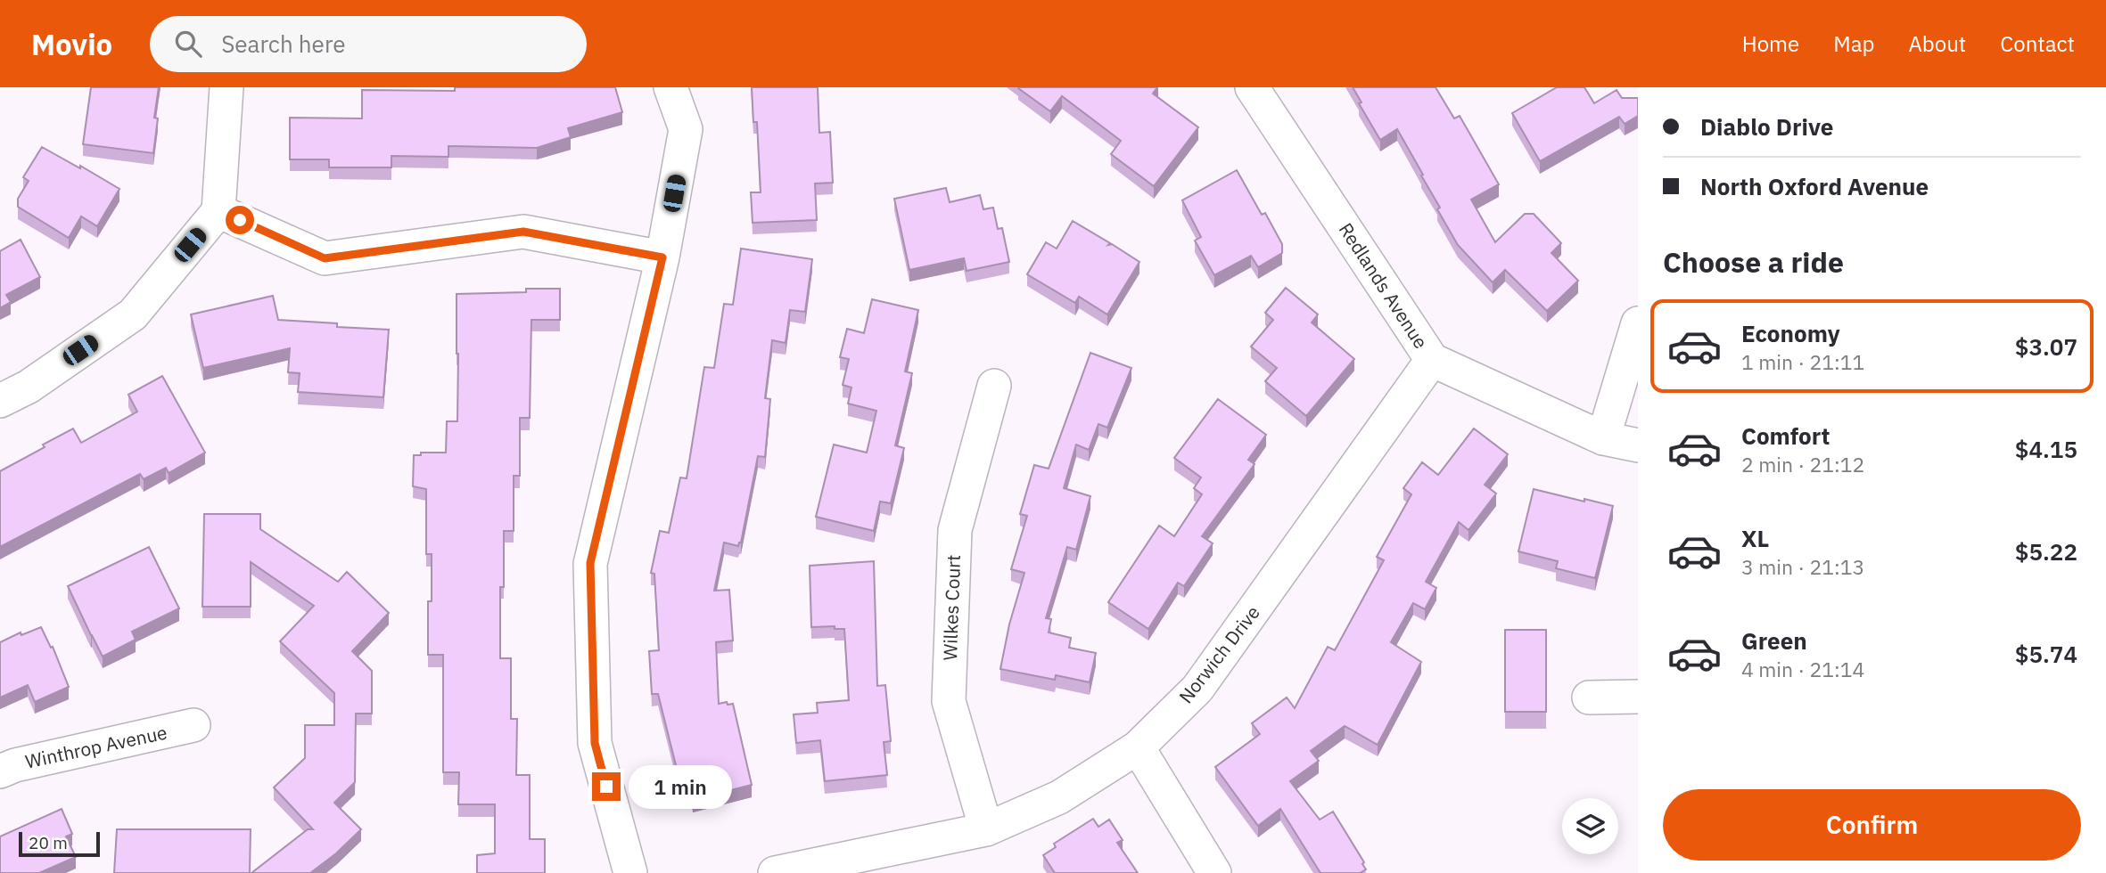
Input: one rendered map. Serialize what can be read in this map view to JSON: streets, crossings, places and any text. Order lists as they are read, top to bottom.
{
  "streets": {
    "street": [
      "Redlands Avenue",
      "Wilkes Court",
      "Norwich Drive",
      "Winthrop Avenue"
    ]
  },
  "crossings": [
    ["Redlands Avenue", "Norwich Drive"],
    ["Wilkes Court", "Norwich Drive"]
  ],
  "scale_bar": "20 m",
  "page": {
    "header": "Movio",
    "search": "Search here",
    "nav": [
      "Home",
      "Map",
      "About",
      "Contact"
    ],
    "banner": ["Diablo Drive", "North Oxford Avenue"],
    "heading": "Choose a ride",
    "list": [
      {
        "name": "Economy",
        "note": "1 min · 21:11",
        "value": "$3.07"
      },
      {
        "name": "Comfort",
        "note": "2 min · 21:12",
        "value": "$4.15"
      },
      {
        "name": "XL",
        "note": "3 min · 21:13",
        "value": "$5.22"
      },
      {
        "name": "Green",
        "note": "4 min · 21:14",
        "value": "$5.74"
      }
    ],
    "bubble": "1 min",
    "buttons": "Confirm",
    "scale": "20 m"
  }
}
